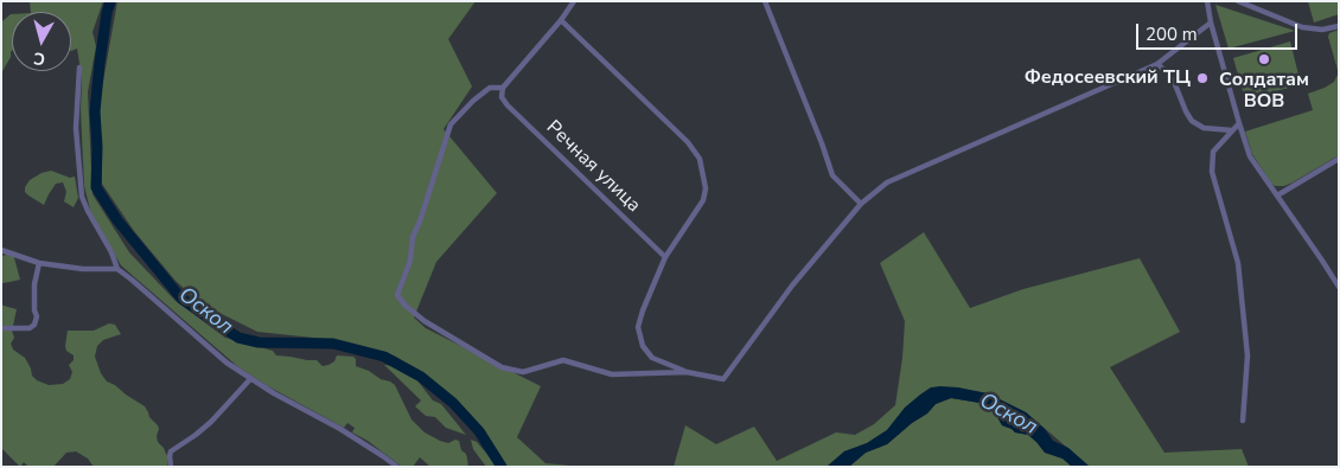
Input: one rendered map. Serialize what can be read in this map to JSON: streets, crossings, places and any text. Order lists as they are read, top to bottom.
{
  "streets": {
    "street": ["Речная улица"]
  },
  "water": ["Оскол"],
  "places": ["Солдатам ВОВ", "Федосеевский ТЦ"],
  "scale_bar": "200 m",
  "north": "bottom"
}
